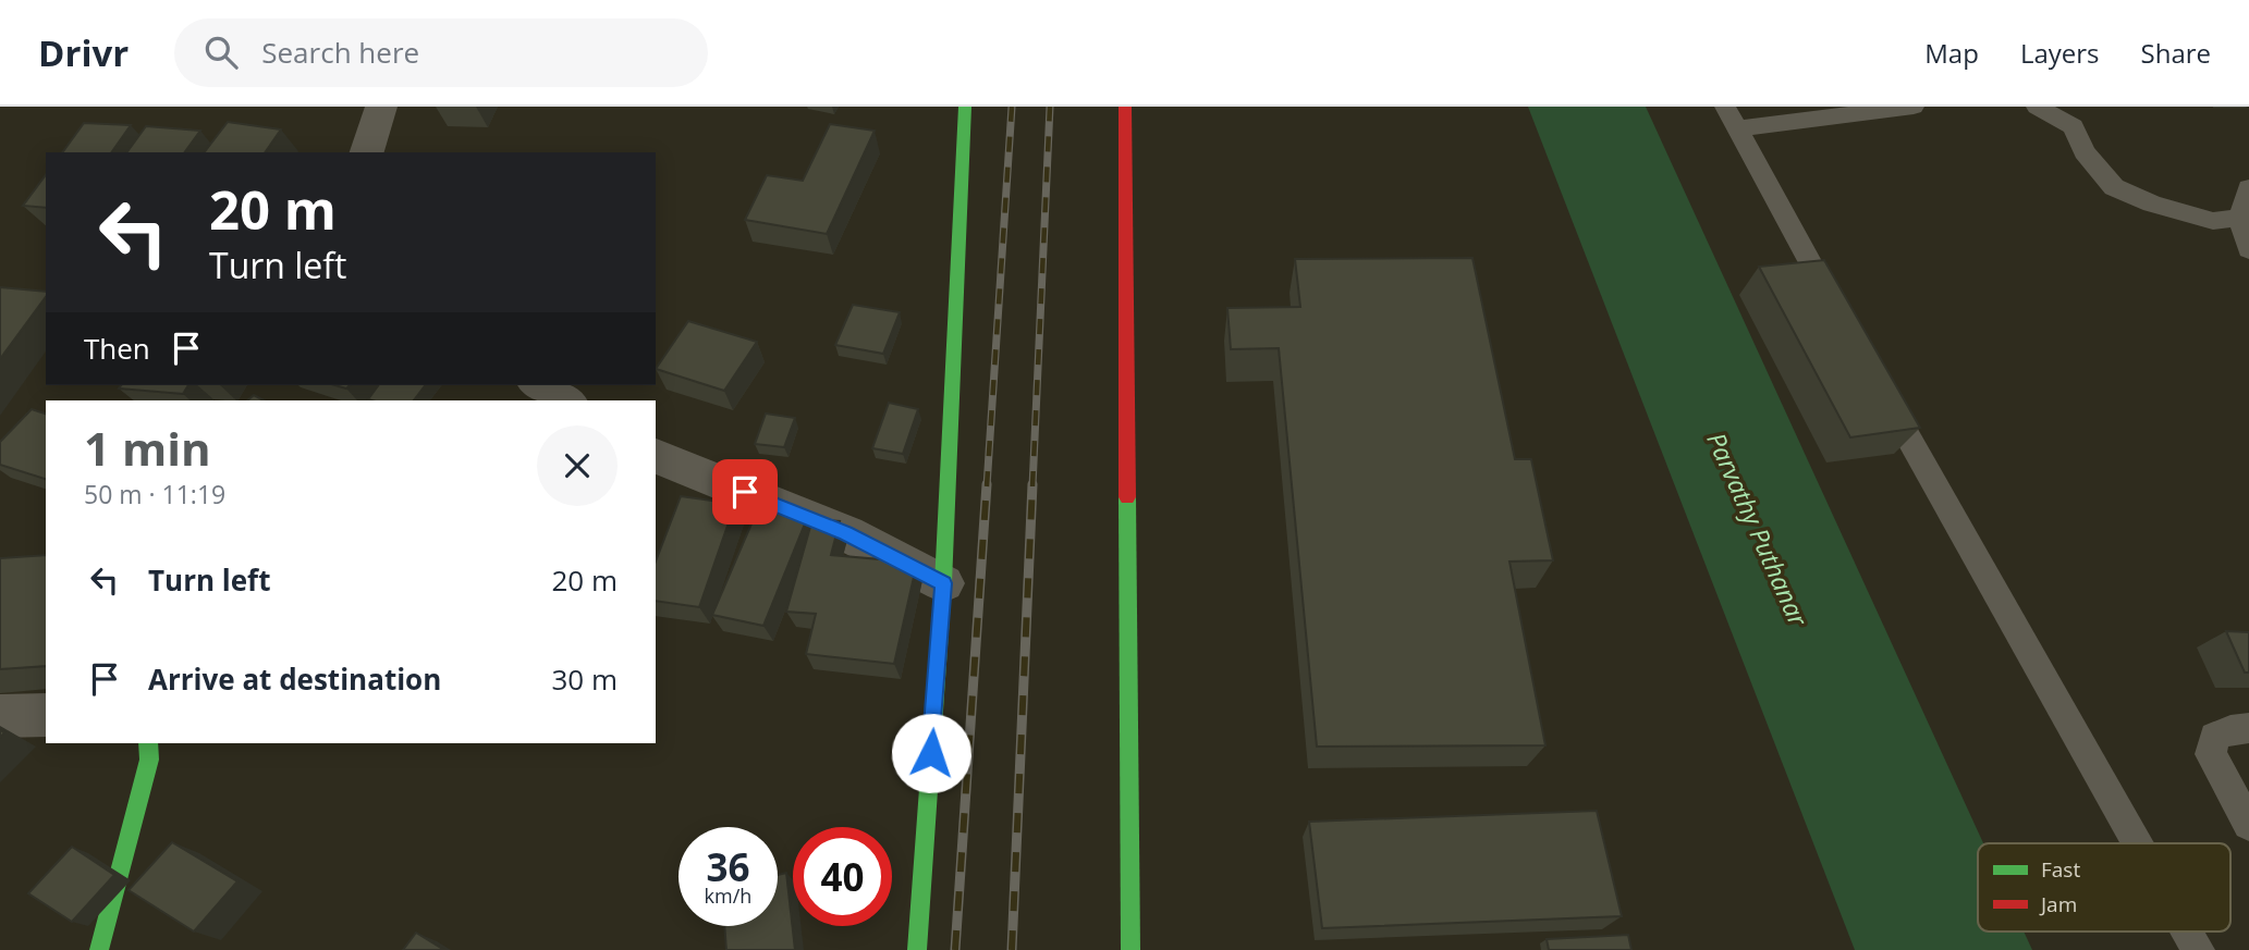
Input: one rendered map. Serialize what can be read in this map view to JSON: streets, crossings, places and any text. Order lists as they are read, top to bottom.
{
  "water": ["Parvathy Puthanar"],
  "legend": ["Fast", "Jam"],
  "page": {
    "header": "Drivr",
    "search": "Search here",
    "nav": ["Map", "Layers", "Share"],
    "turn": ["20 m", "Turn left"],
    "then": "Then",
    "heading": ["1 min", "50 m · 11:19"],
    "list": [
      {
        "name": "Turn left",
        "value": "20 m"
      },
      {
        "name": "Arrive at destination",
        "value": "30 m"
      }
    ],
    "speed": "36 km/h",
    "limit": "40"
  }
}
